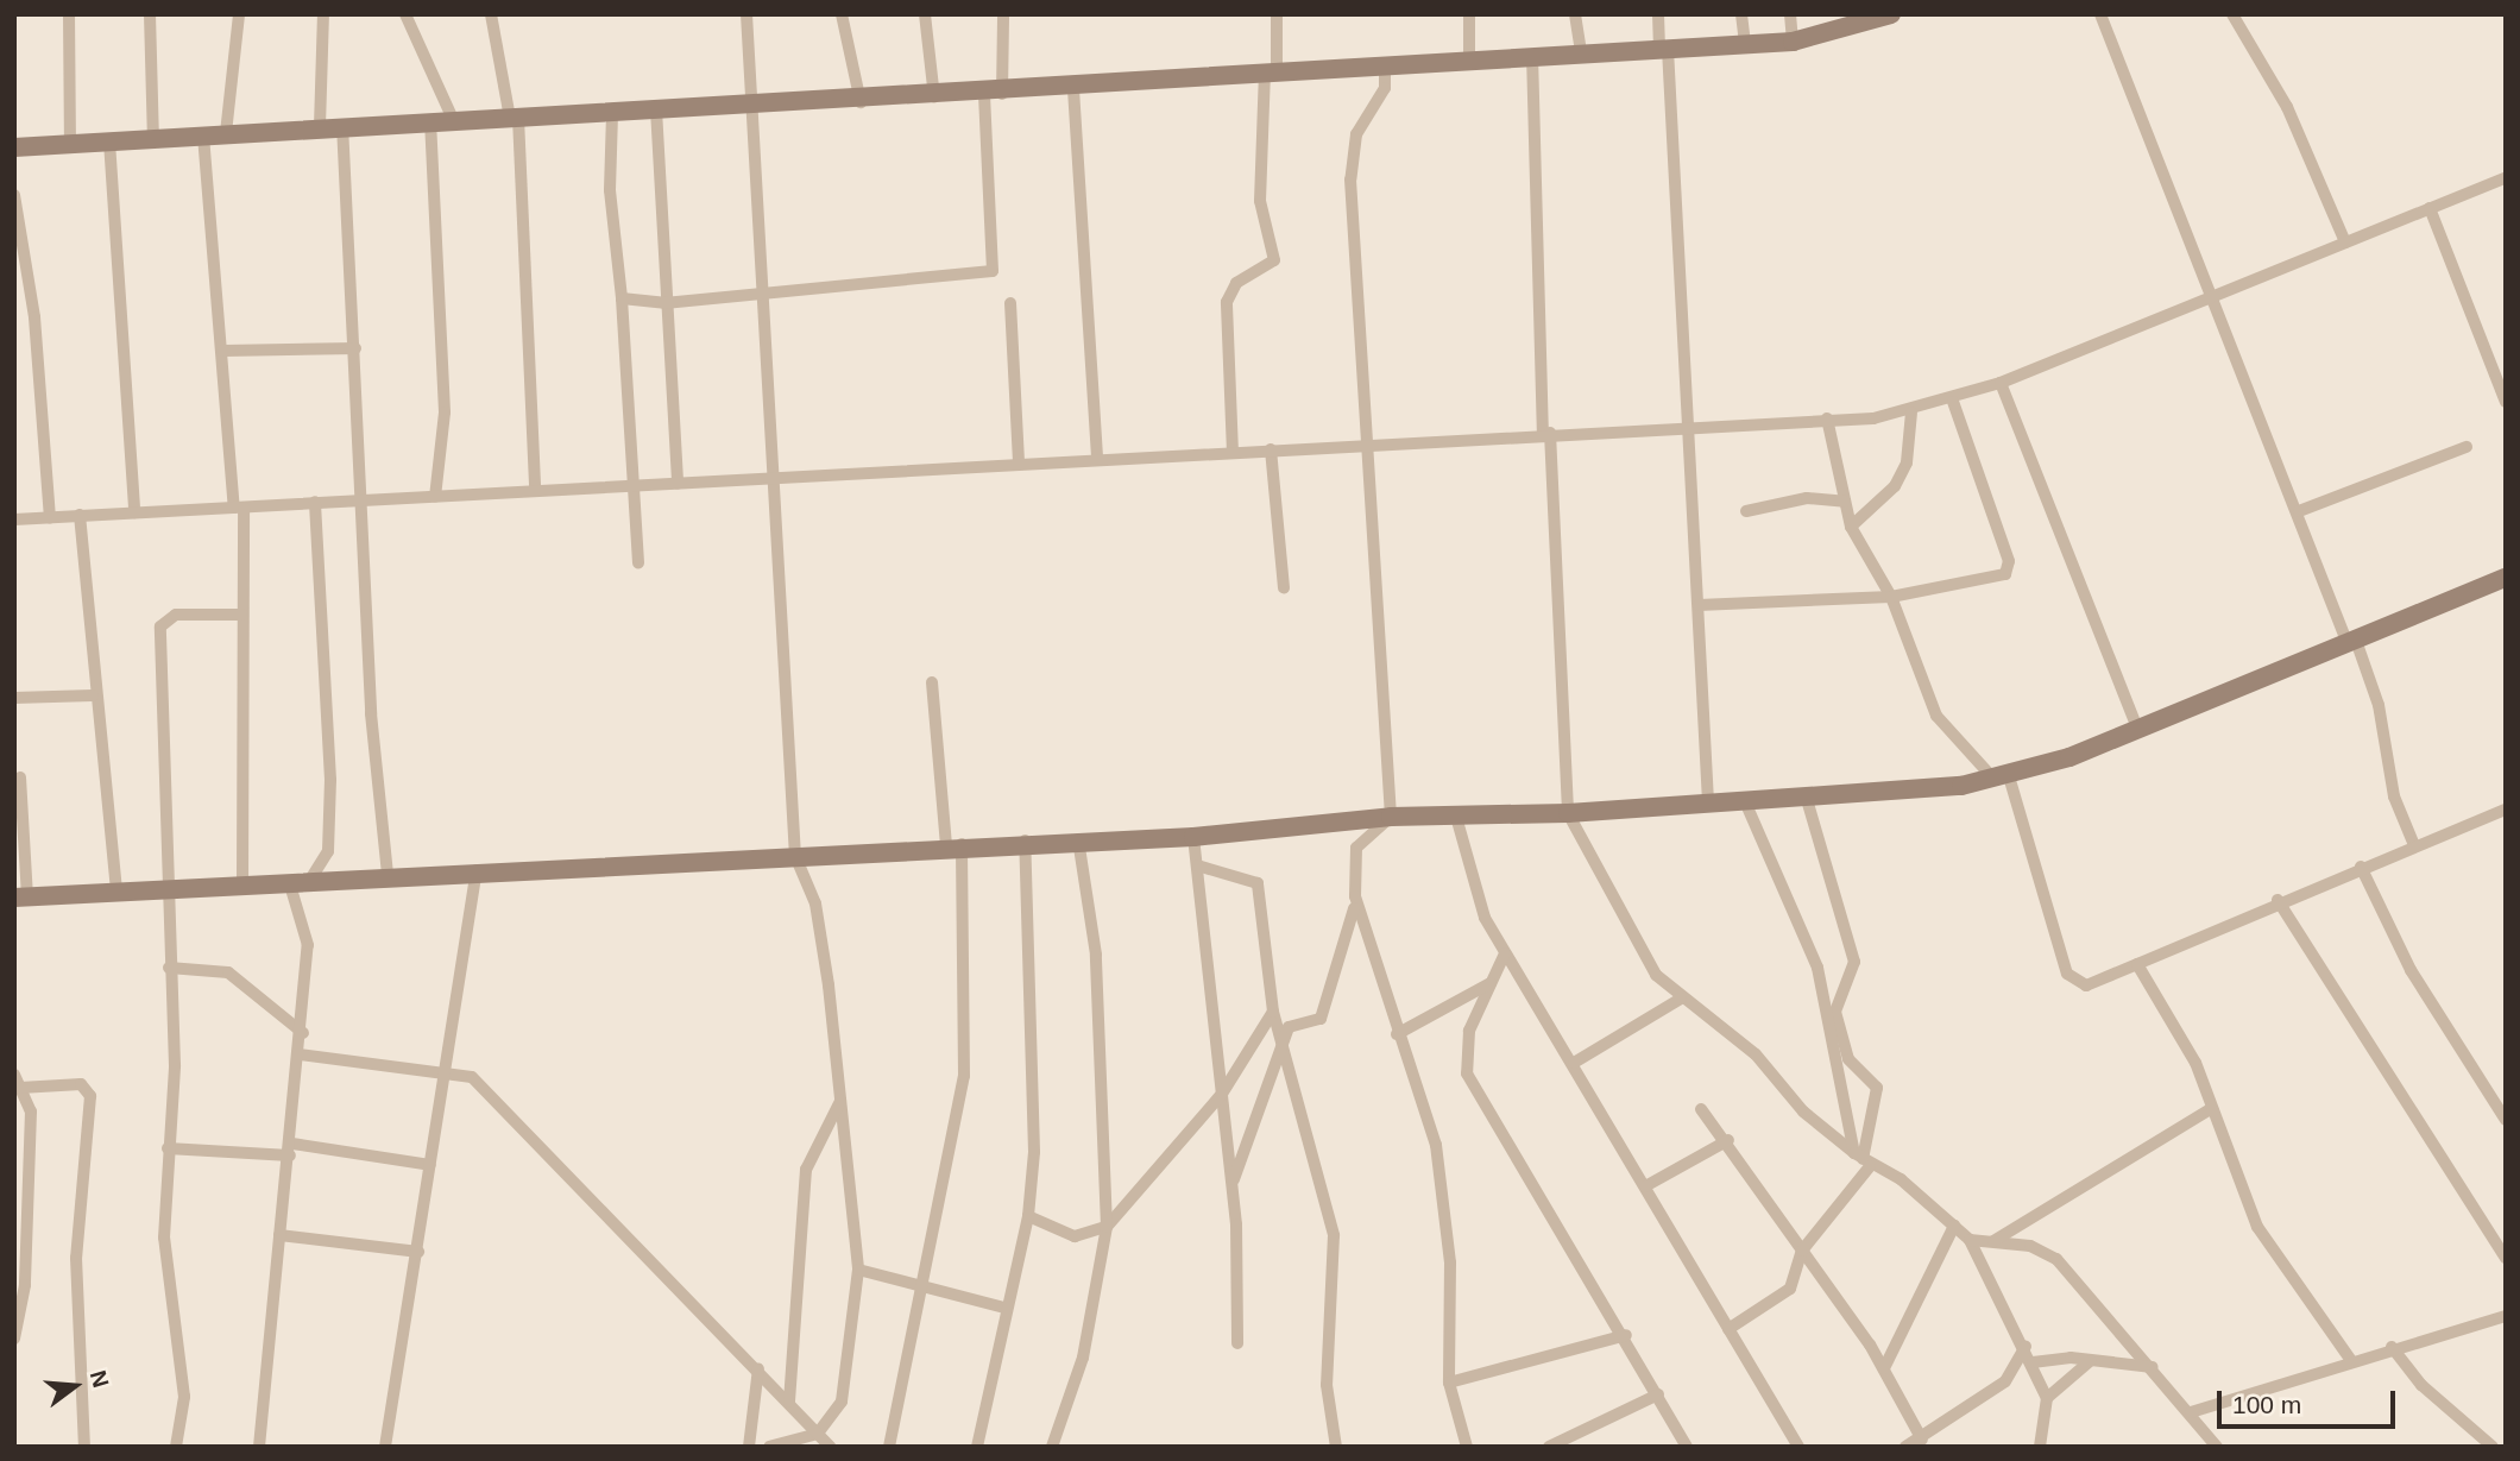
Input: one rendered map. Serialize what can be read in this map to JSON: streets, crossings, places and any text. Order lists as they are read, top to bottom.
{
  "scale_bar": "100 m",
  "north": "right"
}
